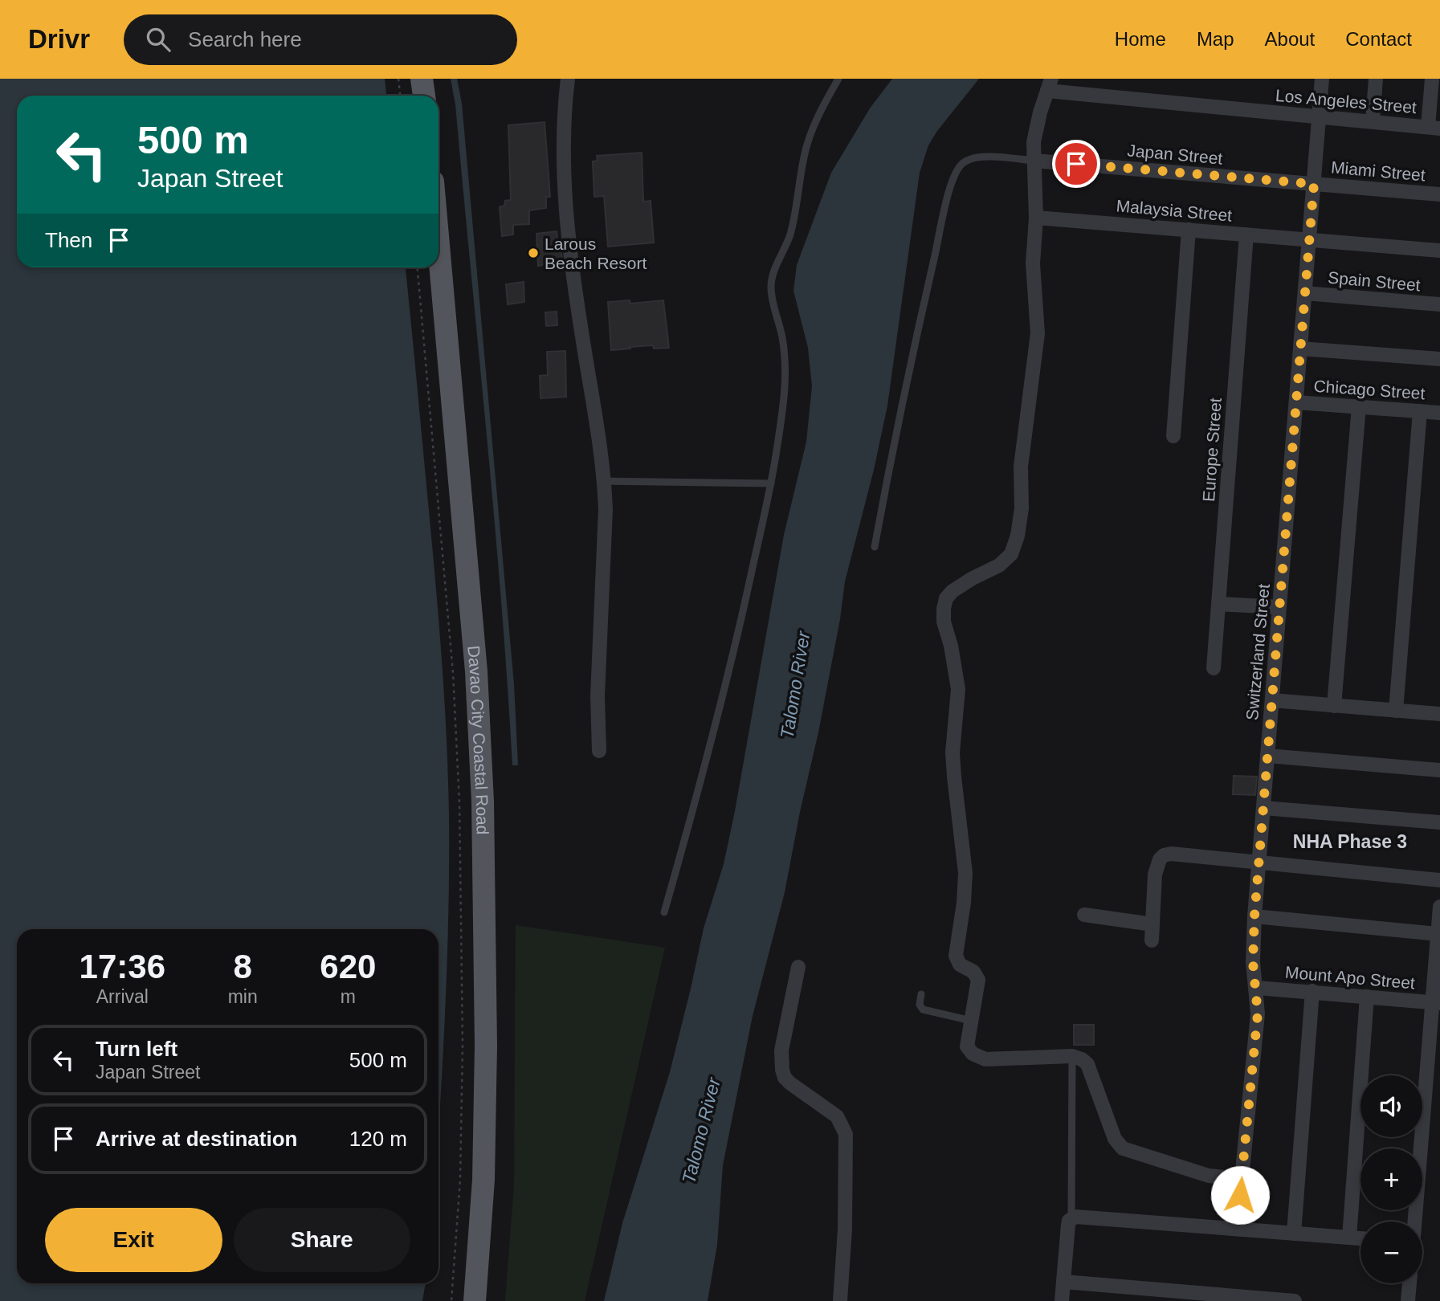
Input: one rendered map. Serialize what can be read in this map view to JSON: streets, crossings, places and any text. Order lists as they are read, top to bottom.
{
  "streets": {
    "main road": ["Davao City Coastal Road"],
    "street": [
      "Los Angeles Street",
      "Japan Street",
      "Miami Street",
      "Malaysia Street",
      "Spain Street",
      "Chicago Street",
      "Europe Street",
      "Switzerland Street",
      "Mount Apo Street"
    ]
  },
  "crossings": [
    ["Los Angeles Street", "Switzerland Street"],
    ["Japan Street", "Miami Street"],
    ["Japan Street", "Switzerland Street"],
    ["Miami Street", "Switzerland Street"],
    ["Malaysia Street", "Europe Street"],
    ["Malaysia Street", "Switzerland Street"],
    ["Spain Street", "Switzerland Street"],
    ["Chicago Street", "Switzerland Street"],
    ["Switzerland Street", "Mount Apo Street"]
  ],
  "districts": ["NHA Phase 3"],
  "water": ["Talomo River"],
  "places": ["Larous Beach Resort"],
  "page": {
    "header": "Drivr",
    "search": "Search here",
    "nav": [
      "Home",
      "Map",
      "About",
      "Contact"
    ],
    "turn": ["500 m", "Japan Street"],
    "then": "Then",
    "eta": [
      "17:36",
      "Arrival",
      "8",
      "min",
      "620",
      "m"
    ],
    "list": [
      {
        "name": "Turn left",
        "note": "Japan Street",
        "value": "500 m"
      },
      {
        "name": "Arrive at destination",
        "value": "120 m"
      }
    ],
    "map_buttons": ["+", "−"],
    "buttons": ["Exit", "Share"]
  }
}
